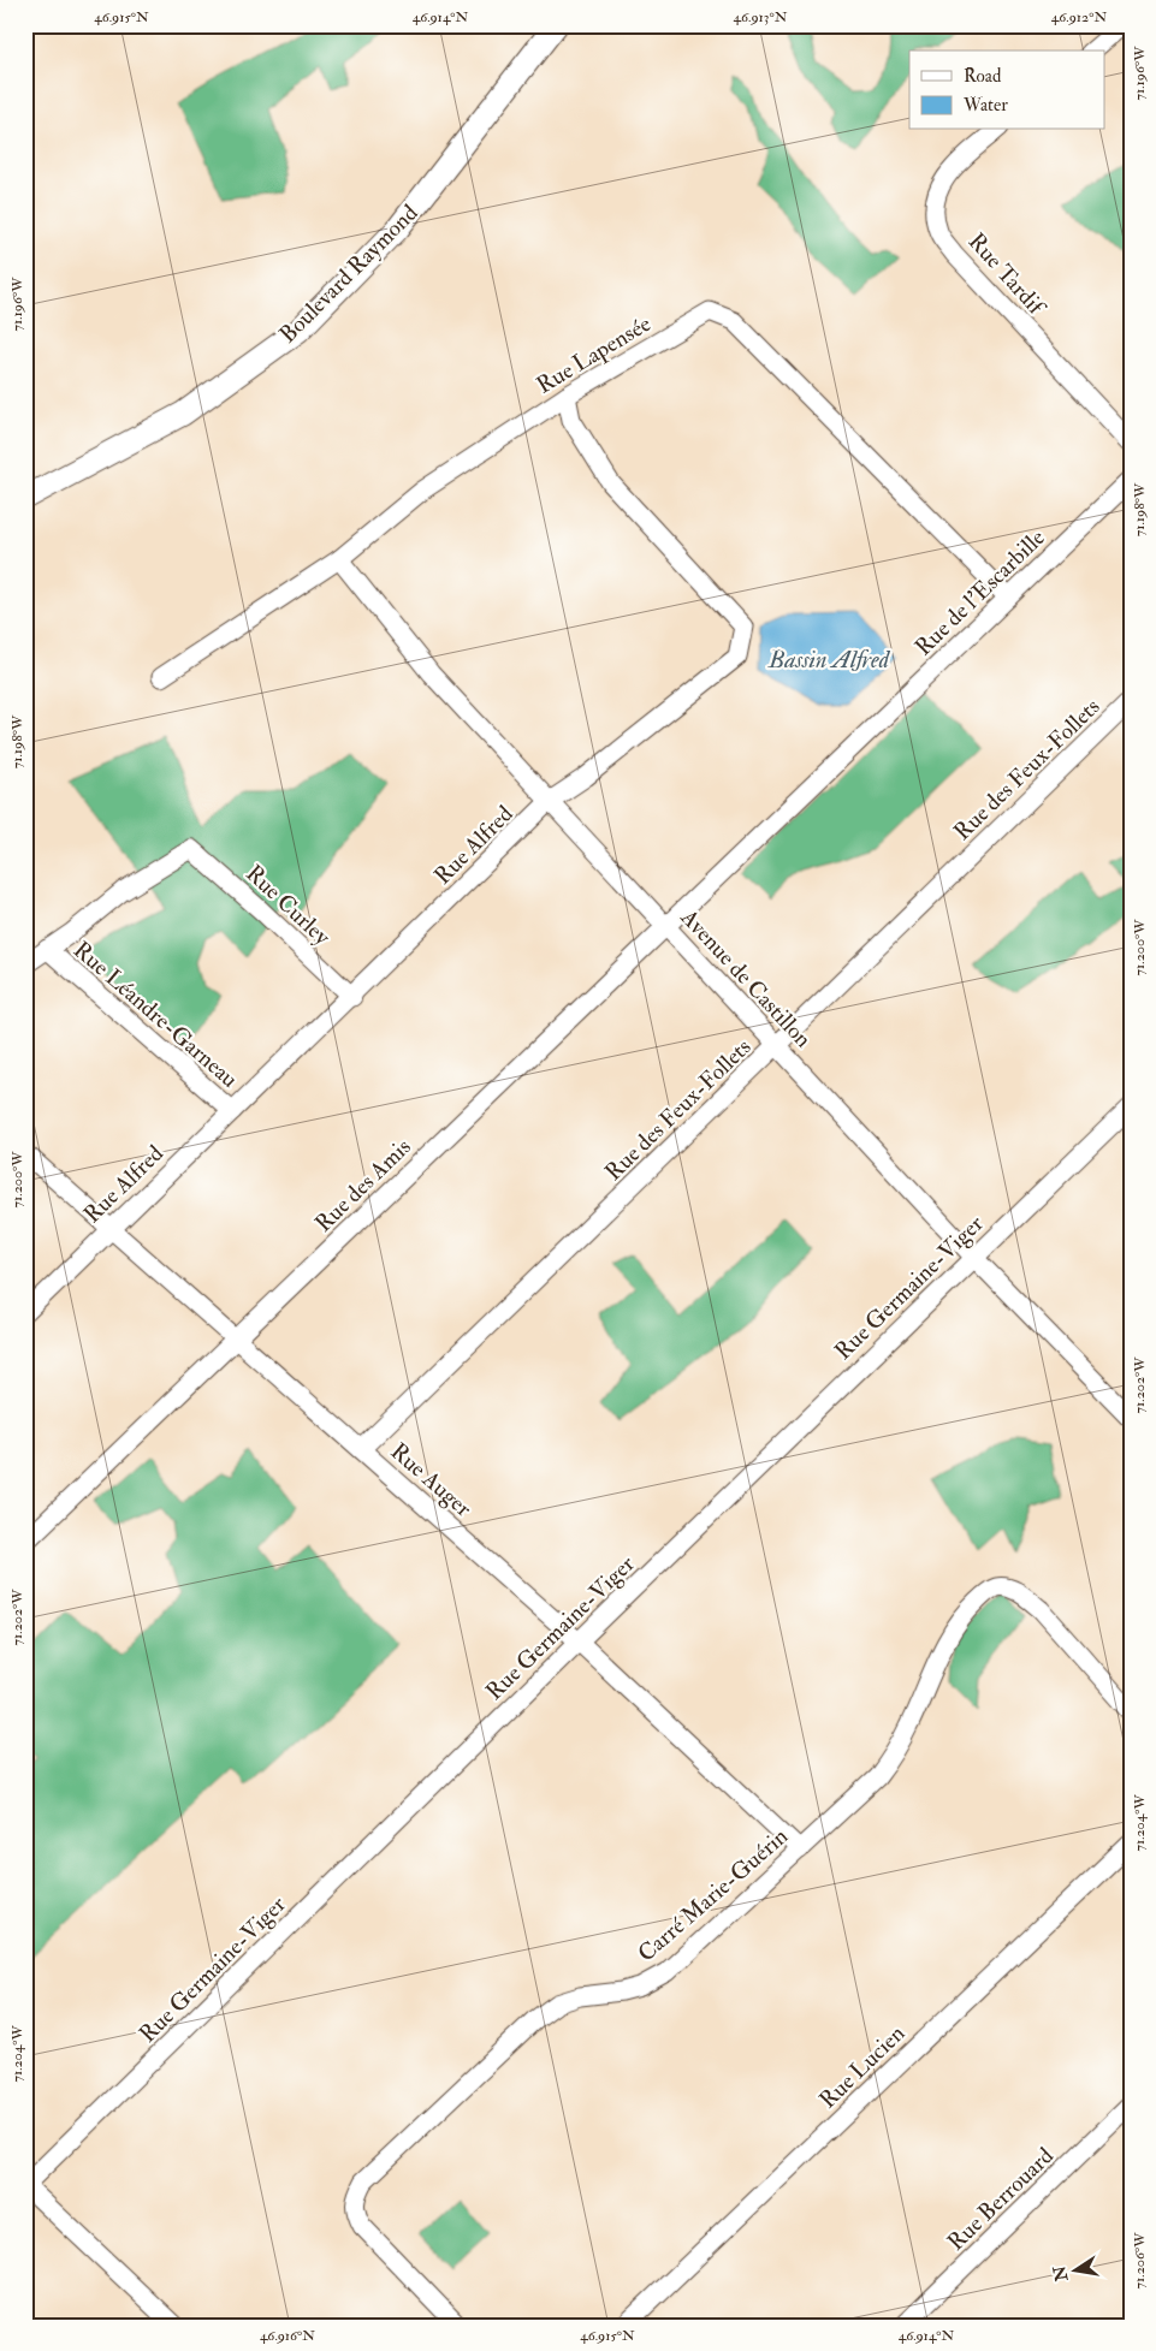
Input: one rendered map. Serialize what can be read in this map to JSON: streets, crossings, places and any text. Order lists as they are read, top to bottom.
{
  "streets": {
    "street": [
      "Boulevard Raymond",
      "Rue Tardif",
      "Rue Lapensée",
      "Rue de l'Escarbille",
      "Rue des Feux-Follets",
      "Rue Alfred",
      "Rue Curley",
      "Avenue de Castillon",
      "Rue Léandre-Garneau",
      "Rue des Amis",
      "Rue Germaine-Viger",
      "Rue Auger",
      "Carré Marie-Guérin",
      "Rue Lucien",
      "Rue Berrouard"
    ]
  },
  "crossings": [
    ["Rue Lapensée", "Rue de l'Escarbille"],
    ["Rue Lapensée", "Rue Alfred"],
    ["Rue Lapensée", "Avenue de Castillon"],
    ["Rue de l'Escarbille", "Rue des Amis"],
    ["Rue des Feux-Follets", "Avenue de Castillon"],
    ["Rue des Feux-Follets", "Rue Auger"],
    ["Rue Alfred", "Rue Curley"],
    ["Rue Alfred", "Avenue de Castillon"],
    ["Rue Alfred", "Rue Léandre-Garneau"],
    ["Rue Alfred", "Rue Auger"],
    ["Rue Curley", "Rue Léandre-Garneau"],
    ["Avenue de Castillon", "Rue des Amis"],
    ["Avenue de Castillon", "Rue Germaine-Viger"],
    ["Rue des Amis", "Rue Auger"],
    ["Rue Germaine-Viger", "Rue Auger"],
    ["Rue Auger", "Carré Marie-Guérin"]
  ],
  "water": ["Bassin Alfred"],
  "legend": ["Road", "Water"],
  "north": "left",
  "coordinates": [
    "46.915°N",
    "46.914°N",
    "46.913°N",
    "46.912°N",
    "71.196°W",
    "71.198°W",
    "71.200°W",
    "71.202°W",
    "71.204°W",
    "71.206°W",
    "46.916°N"
  ]
}
